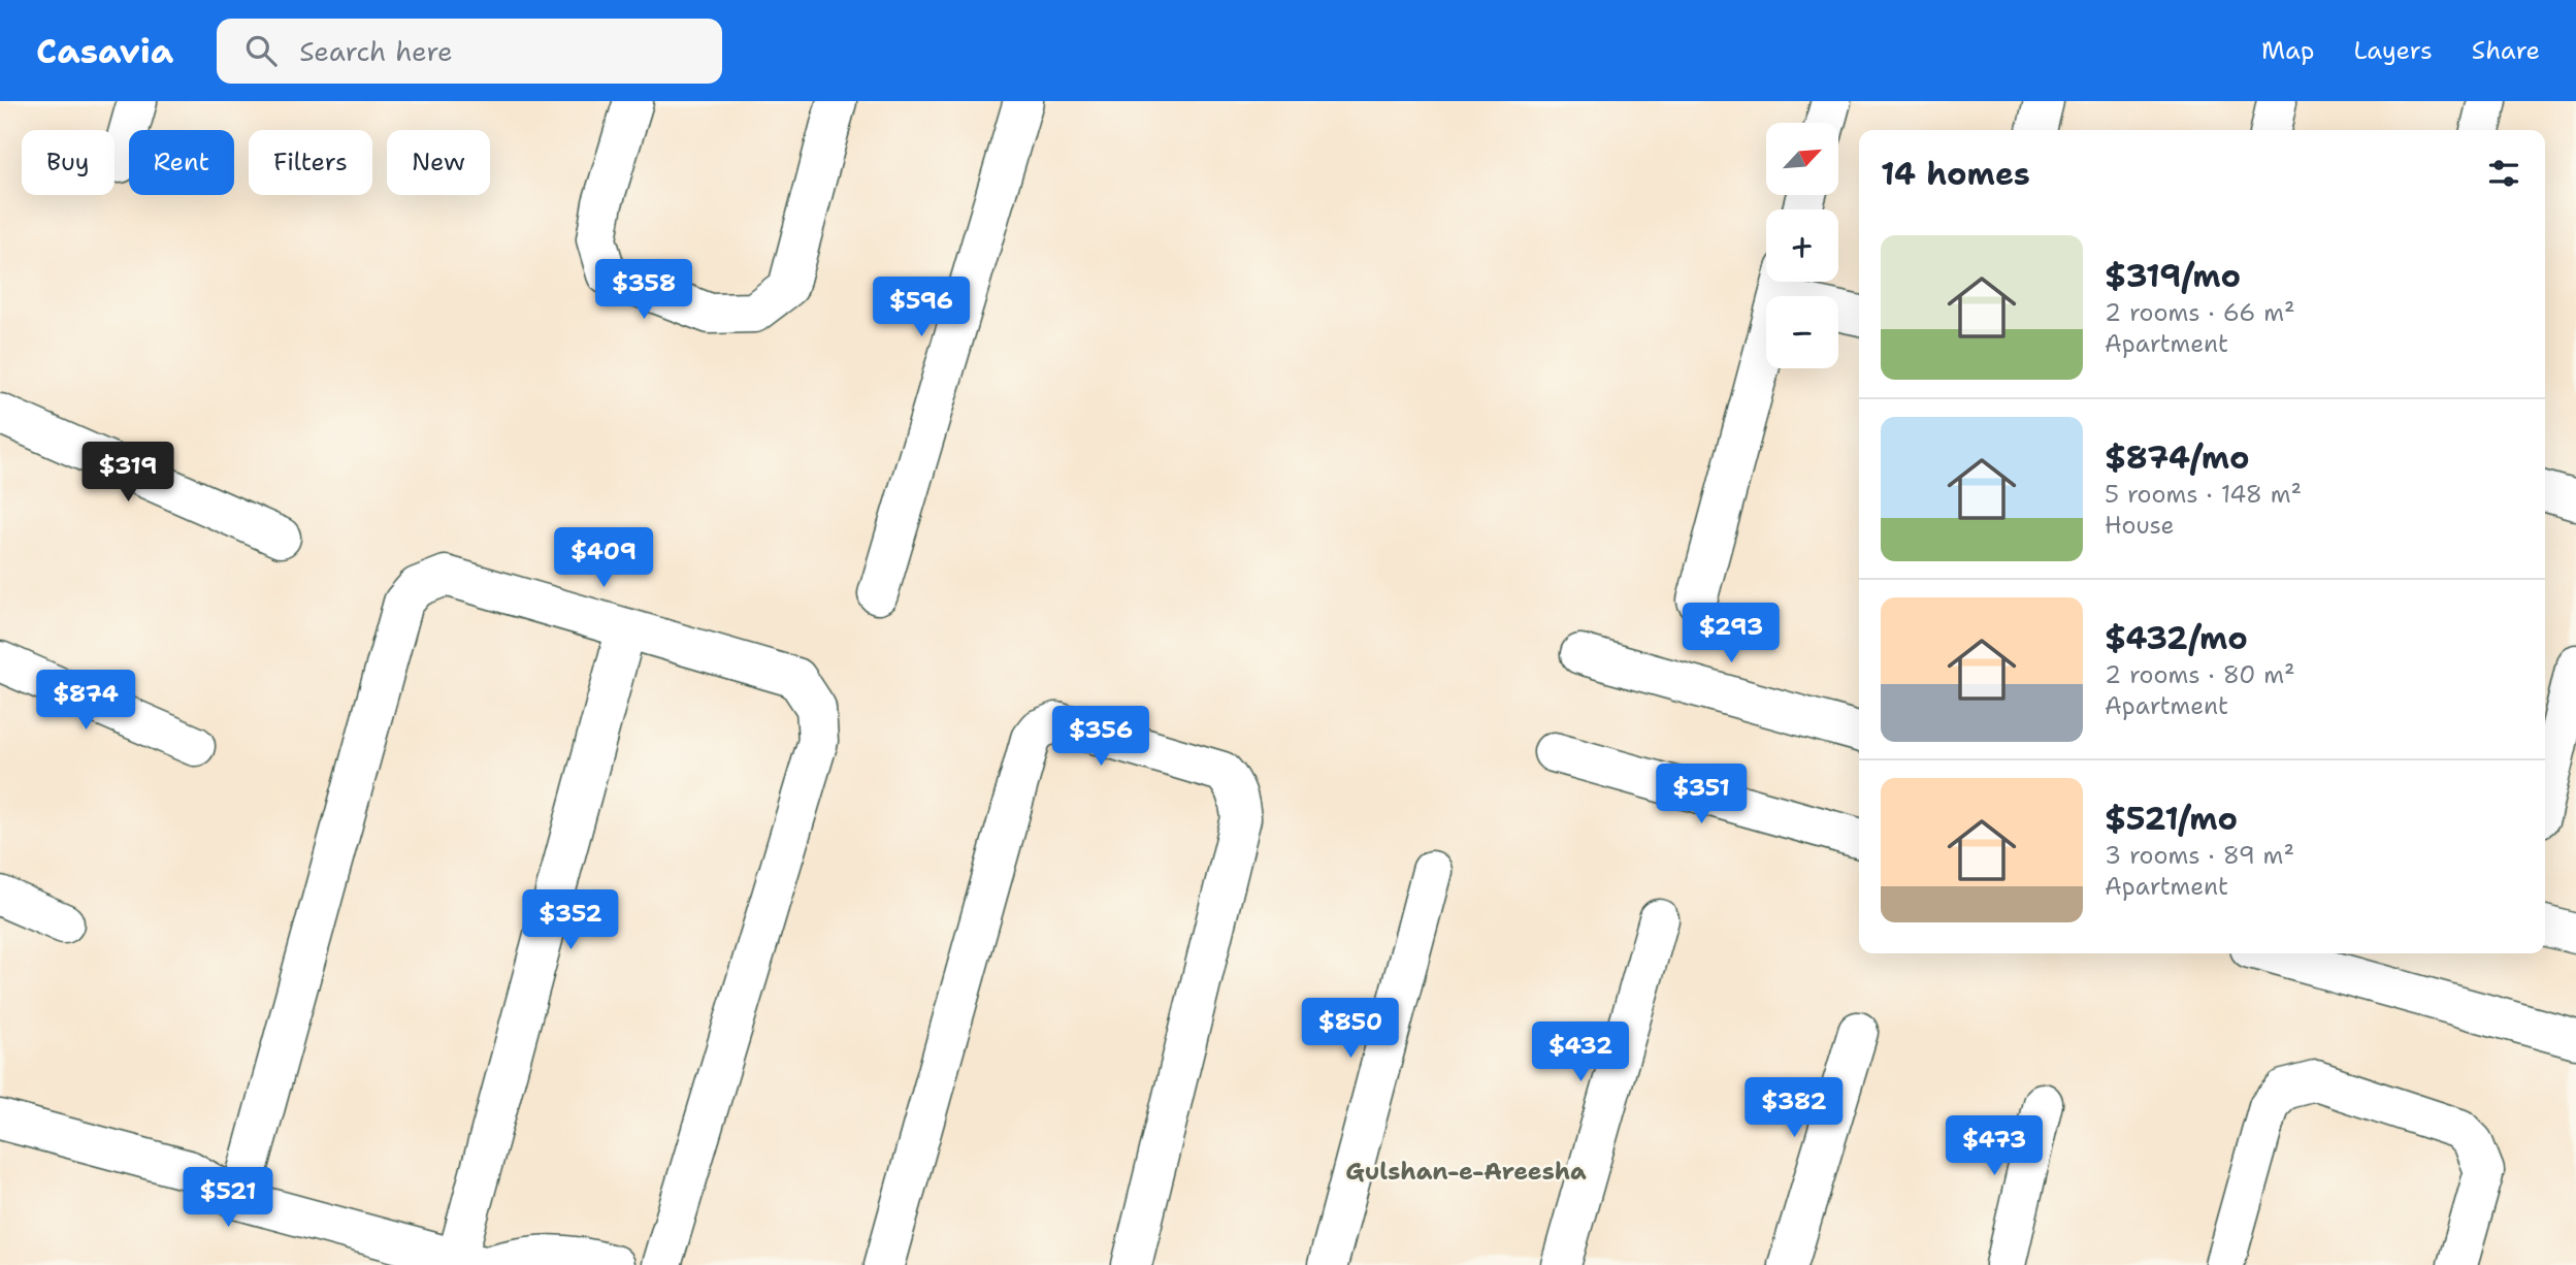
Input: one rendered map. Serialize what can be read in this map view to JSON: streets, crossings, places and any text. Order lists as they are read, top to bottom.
{
  "districts": ["Gulshan-e-Areesha"],
  "north": "top right",
  "page": {
    "header": "Casavia",
    "search": "Search here",
    "nav": ["Map", "Layers", "Share"],
    "map_buttons": ["+", "−"],
    "chip": [
      "Buy",
      "Rent",
      "Filters",
      "New"
    ],
    "heading": "14 homes",
    "list": [
      {
        "name": "$319/mo",
        "note": "2 rooms · 66 m² · Apartment"
      },
      {
        "name": "$874/mo",
        "note": "5 rooms · 148 m² · House"
      },
      {
        "name": "$432/mo",
        "note": "2 rooms · 80 m² · Apartment"
      },
      {
        "name": "$521/mo",
        "note": "3 rooms · 89 m² · Apartment"
      }
    ],
    "price": [
      "$358",
      "$596",
      "$319",
      "$409",
      "$293",
      "$874",
      "$356",
      "$351",
      "$352",
      "$850",
      "$432",
      "$382",
      "$473",
      "$521"
    ]
  }
}
